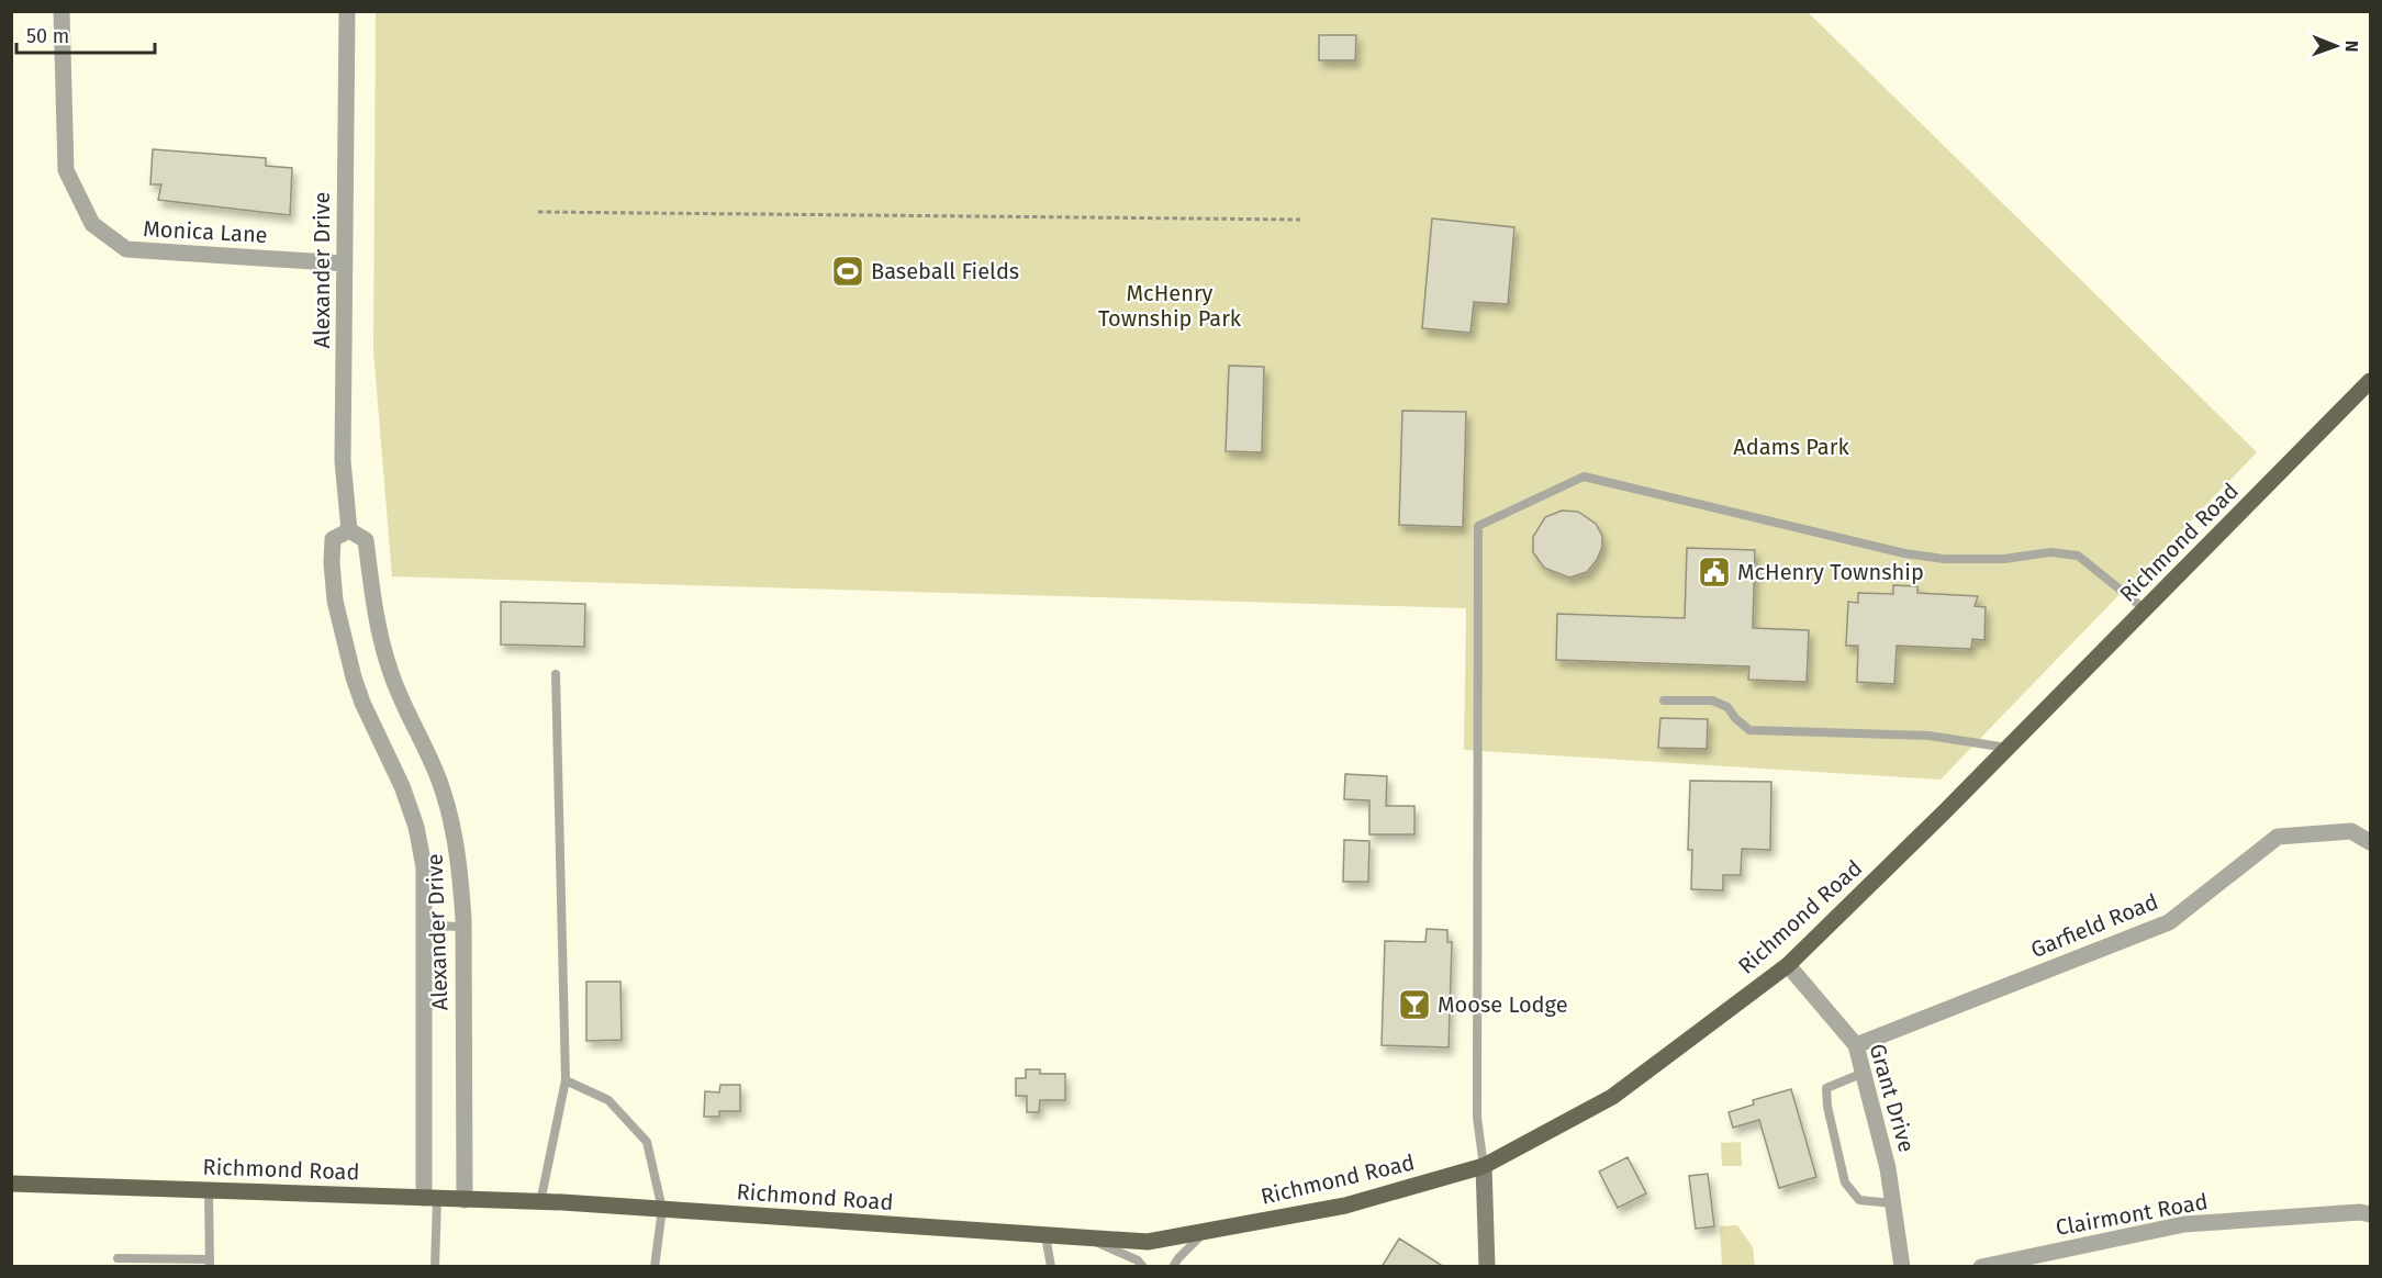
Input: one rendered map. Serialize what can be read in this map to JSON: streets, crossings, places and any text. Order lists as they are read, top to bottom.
{
  "streets": {
    "main road": ["Richmond Road"],
    "street": [
      "Monica Lane",
      "Alexander Drive",
      "Garfield Road",
      "Grant Drive",
      "Clairmont Road"
    ]
  },
  "crossings": [
    ["Monica Lane", "Alexander Drive"],
    ["Alexander Drive", "Richmond Road"],
    ["Richmond Road", "Grant Drive"],
    ["Garfield Road", "Grant Drive"]
  ],
  "parks": ["McHenry Township Park", "Adams Park"],
  "places": {
    "sports": ["Baseball Fields"],
    "public building": ["McHenry Township"],
    "bar": ["Moose Lodge"]
  },
  "scale_bar": "50 m",
  "north": "right"
}
